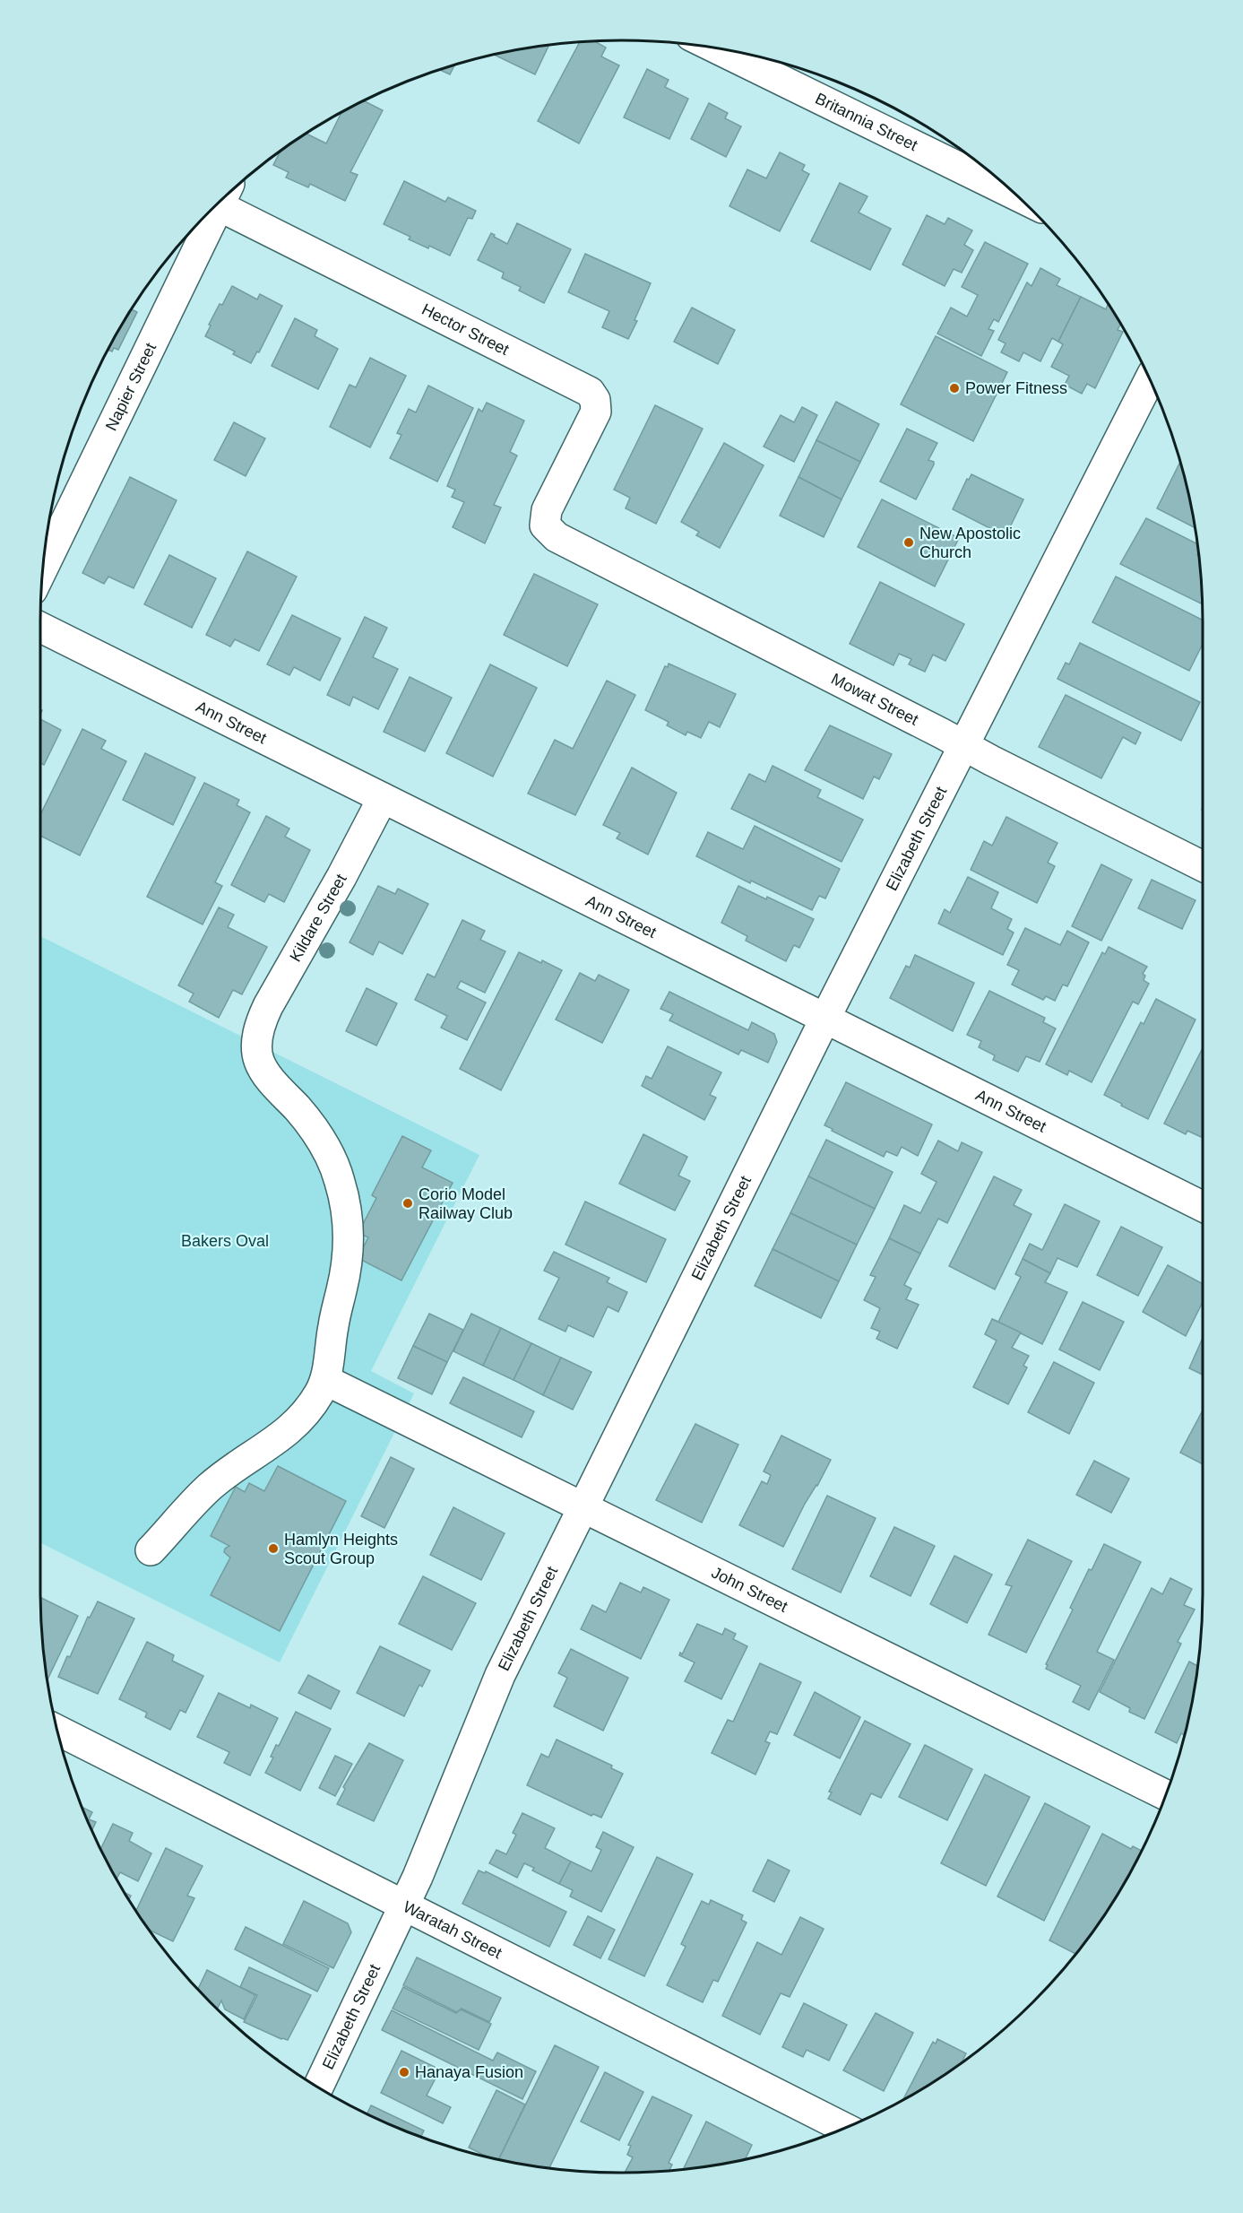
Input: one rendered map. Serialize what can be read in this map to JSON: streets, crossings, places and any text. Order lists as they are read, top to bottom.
{
  "streets": {
    "street": [
      "Britannia Street",
      "Hector Street",
      "Napier Street",
      "Mowat Street",
      "Ann Street",
      "Elizabeth Street",
      "Kildare Street",
      "John Street",
      "Waratah Street"
    ]
  },
  "crossings": [
    ["Hector Street", "Mowat Street"],
    ["Mowat Street", "Elizabeth Street"],
    ["Ann Street", "Elizabeth Street"],
    ["Ann Street", "Kildare Street"],
    ["Elizabeth Street", "John Street"],
    ["Elizabeth Street", "Waratah Street"],
    ["Kildare Street", "John Street"]
  ],
  "parks": ["Bakers Oval"],
  "places": [
    "Power Fitness",
    "New Apostolic Church",
    "Corio Model Railway Club",
    "Hamlyn Heights Scout Group",
    "Hanaya Fusion"
  ]
}
